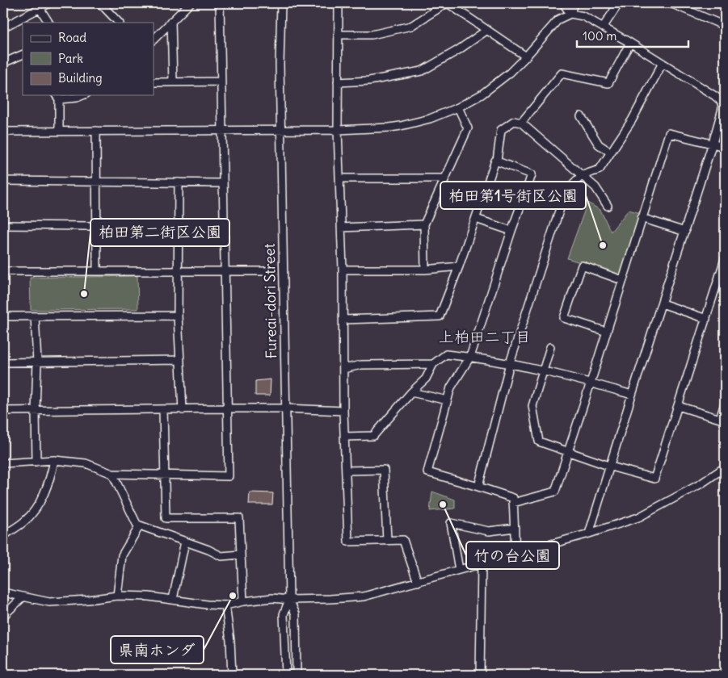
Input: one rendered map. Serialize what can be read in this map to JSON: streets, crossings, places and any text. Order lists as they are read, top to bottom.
{
  "streets": {
    "street": ["Fureai-dori Street"]
  },
  "districts": ["上柏田二丁目"],
  "places": [
    "柏田第1号街区公園",
    "柏田第二街区公園",
    "竹の台公園",
    "県南ホンダ"
  ],
  "legend": ["Road", "Park", "Building"],
  "scale_bar": "100 m"
}
